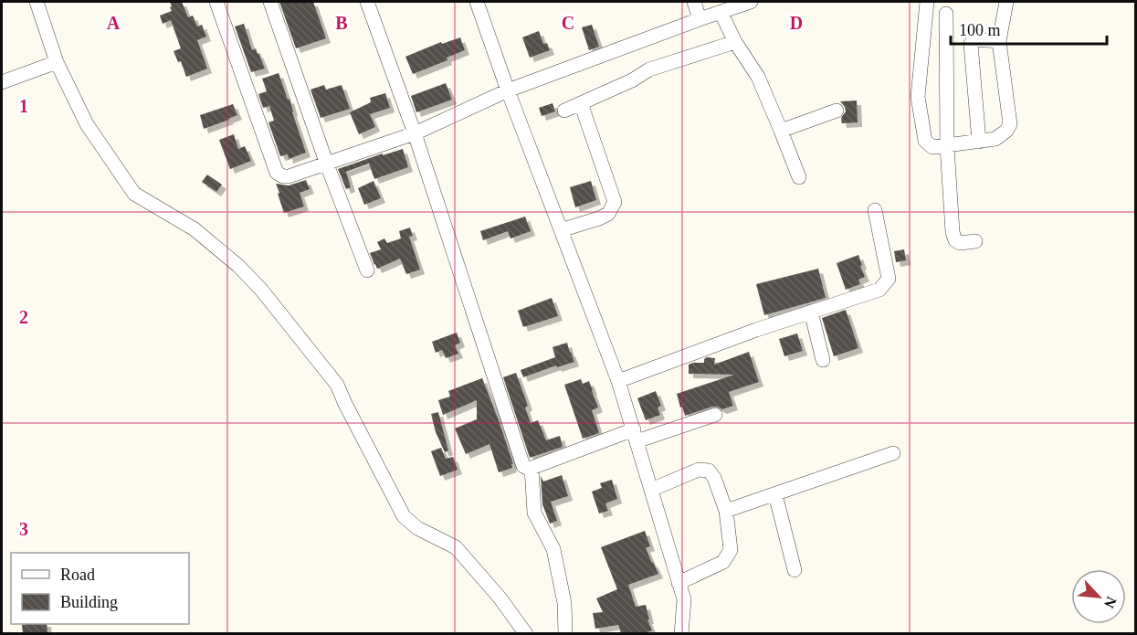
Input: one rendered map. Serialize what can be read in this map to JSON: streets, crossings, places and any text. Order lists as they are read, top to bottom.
{
  "legend": ["Road", "Building"],
  "scale_bar": "100 m",
  "north": "bottom right",
  "grid": {
    "columns": [
      "A",
      "B",
      "C",
      "D"
    ],
    "rows": ["1", "2", "3"]
  }
}
